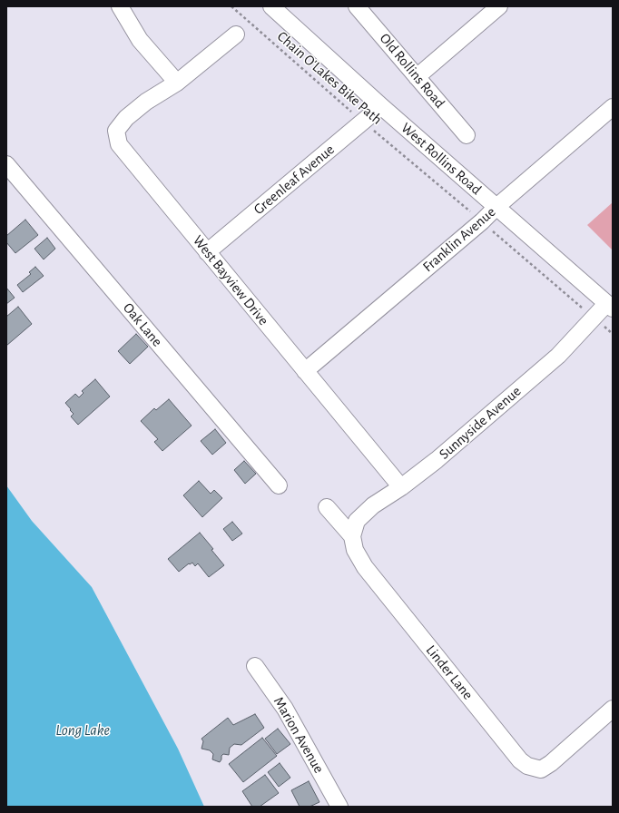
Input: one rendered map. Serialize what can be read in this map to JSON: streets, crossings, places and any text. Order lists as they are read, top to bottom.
{
  "streets": {
    "street": [
      "Old Rollins Road",
      "West Rollins Road",
      "Greenleaf Avenue",
      "Franklin Avenue",
      "West Bayview Drive",
      "Oak Lane",
      "Sunnyside Avenue",
      "Linder Lane",
      "Marion Avenue"
    ],
    "path": ["Chain O'Lakes Bike Path"]
  },
  "crossings": [
    ["Chain O'Lakes Bike Path", "Greenleaf Avenue"],
    ["Chain O'Lakes Bike Path", "Franklin Avenue"],
    ["Chain O'Lakes Bike Path", "Sunnyside Avenue"],
    ["West Rollins Road", "Greenleaf Avenue"],
    ["West Rollins Road", "Franklin Avenue"],
    ["West Rollins Road", "Sunnyside Avenue"],
    ["Greenleaf Avenue", "West Bayview Drive"],
    ["Franklin Avenue", "West Bayview Drive"],
    ["West Bayview Drive", "Sunnyside Avenue"],
    ["Sunnyside Avenue", "Linder Lane"]
  ],
  "water": ["Long Lake"]
}
